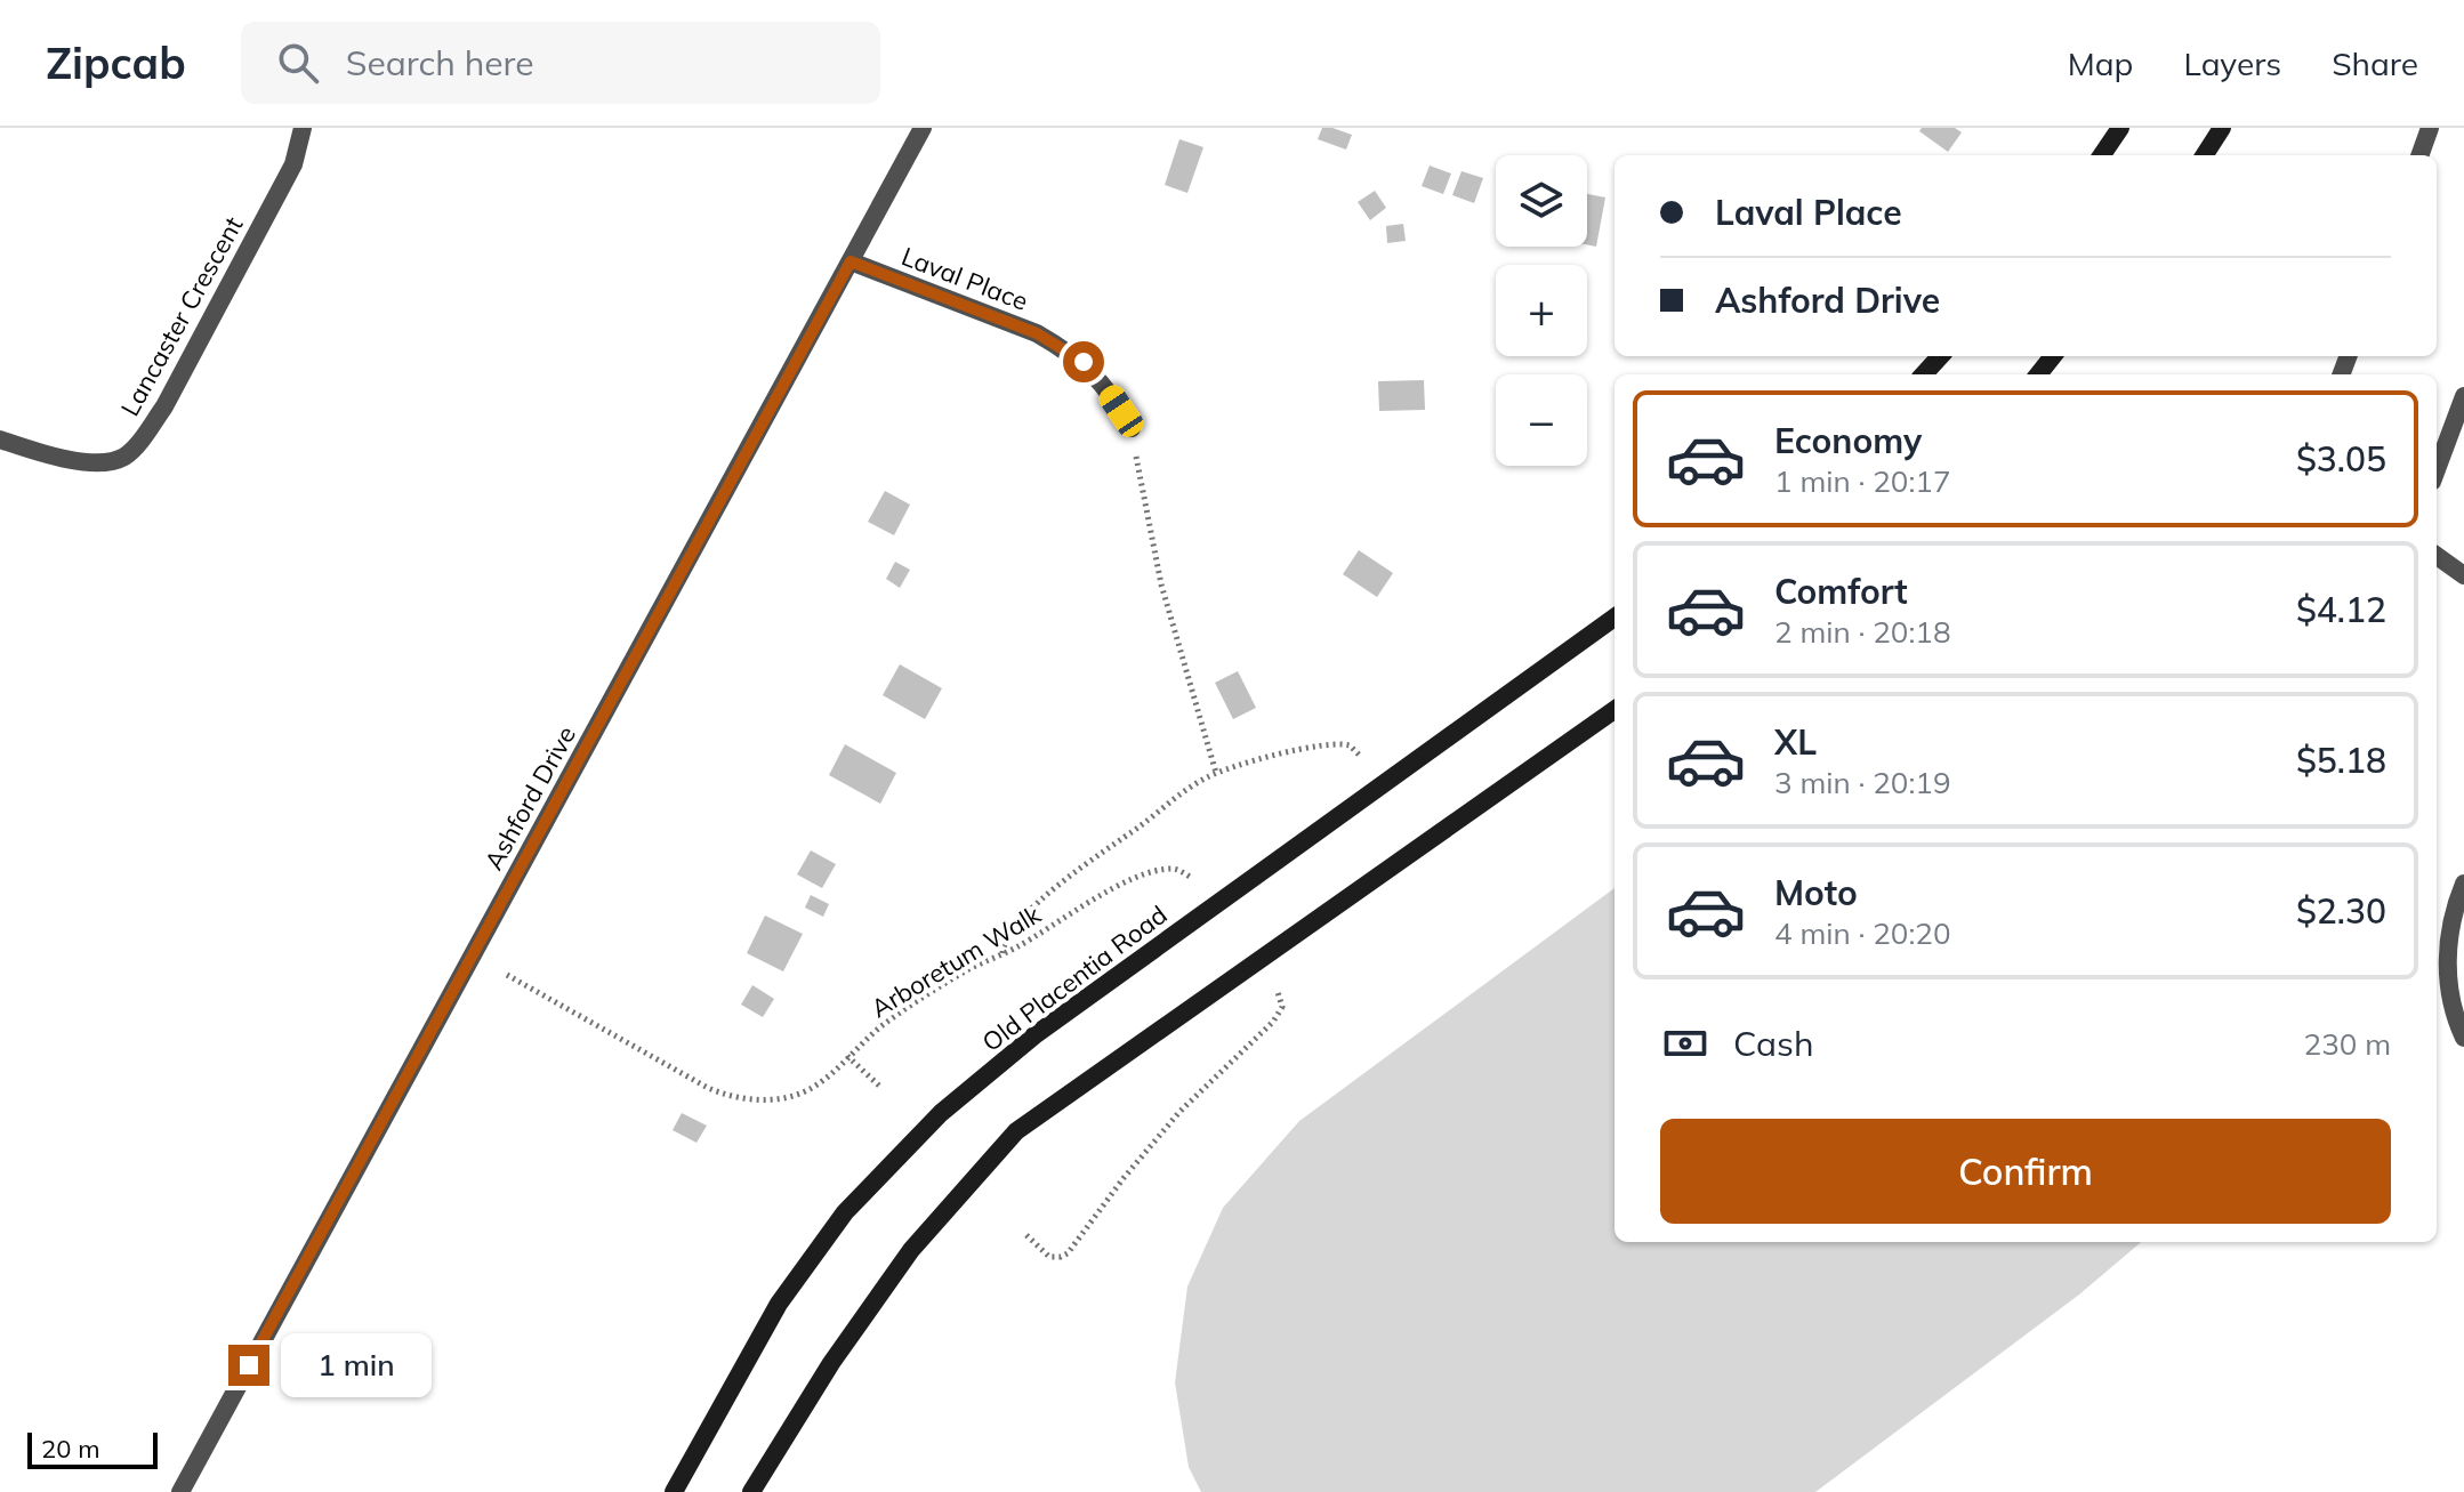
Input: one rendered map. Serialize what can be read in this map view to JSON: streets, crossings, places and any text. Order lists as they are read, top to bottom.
{
  "streets": {
    "main road": ["Old Placentia Road"],
    "street": ["Laval Place", "Lancaster Crescent", "Ashford Drive"],
    "path": ["Arboretum Walk"]
  },
  "crossings": [
    ["Laval Place", "Ashford Drive"]
  ],
  "scale_bar": "20 m",
  "page": {
    "header": "Zipcab",
    "search": "Search here",
    "nav": ["Map", "Layers", "Share"],
    "map_buttons": ["+", "−"],
    "banner": ["Laval Place", "Ashford Drive"],
    "list": [
      {
        "name": "Economy",
        "note": "1 min · 20:17",
        "value": "$3.05"
      },
      {
        "name": "Comfort",
        "note": "2 min · 20:18",
        "value": "$4.12"
      },
      {
        "name": "XL",
        "note": "3 min · 20:19",
        "value": "$5.18"
      },
      {
        "name": "Moto",
        "note": "4 min · 20:20",
        "value": "$2.30"
      }
    ],
    "pay": ["Cash", "230 m"],
    "buttons": "Confirm",
    "bubble": "1 min",
    "scale": "20 m"
  }
}
